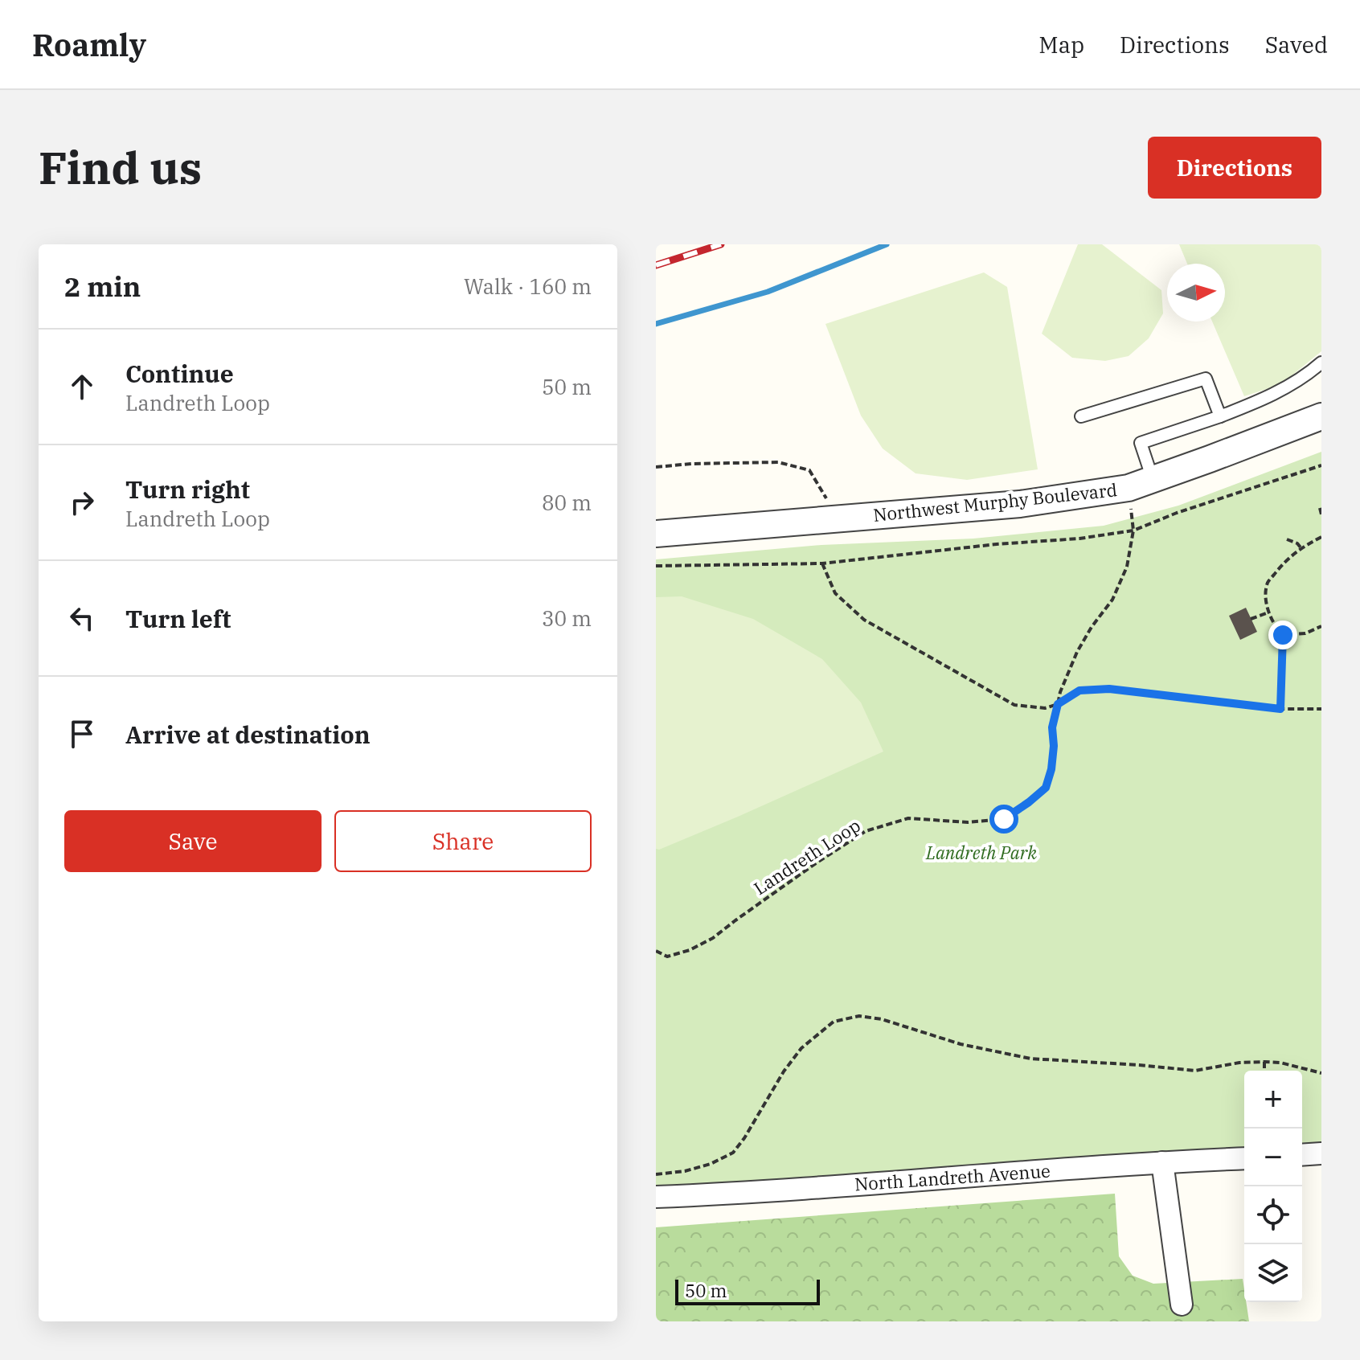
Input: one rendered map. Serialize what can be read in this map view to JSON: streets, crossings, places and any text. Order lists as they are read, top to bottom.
{
  "streets": {
    "street": ["Northwest Murphy Boulevard", "North Landreth Avenue"],
    "path": ["Landreth Loop"]
  },
  "parks": ["Landreth Park"],
  "scale_bar": "50 m",
  "north": "right",
  "page": {
    "header": "Roamly",
    "nav": ["Map", "Directions", "Saved"],
    "buttons": [
      "Directions",
      ["Save", "Share"]
    ],
    "title": "Find us",
    "heading": ["2 min", "Walk · 160 m"],
    "list": [
      ["Continue", "Landreth Loop", "50 m"],
      ["Turn right", "Landreth Loop", "80 m"],
      ["Turn left", "30 m"],
      "Arrive at destination"
    ],
    "map_buttons": ["+", "−"],
    "scale": "50 m"
  }
}
